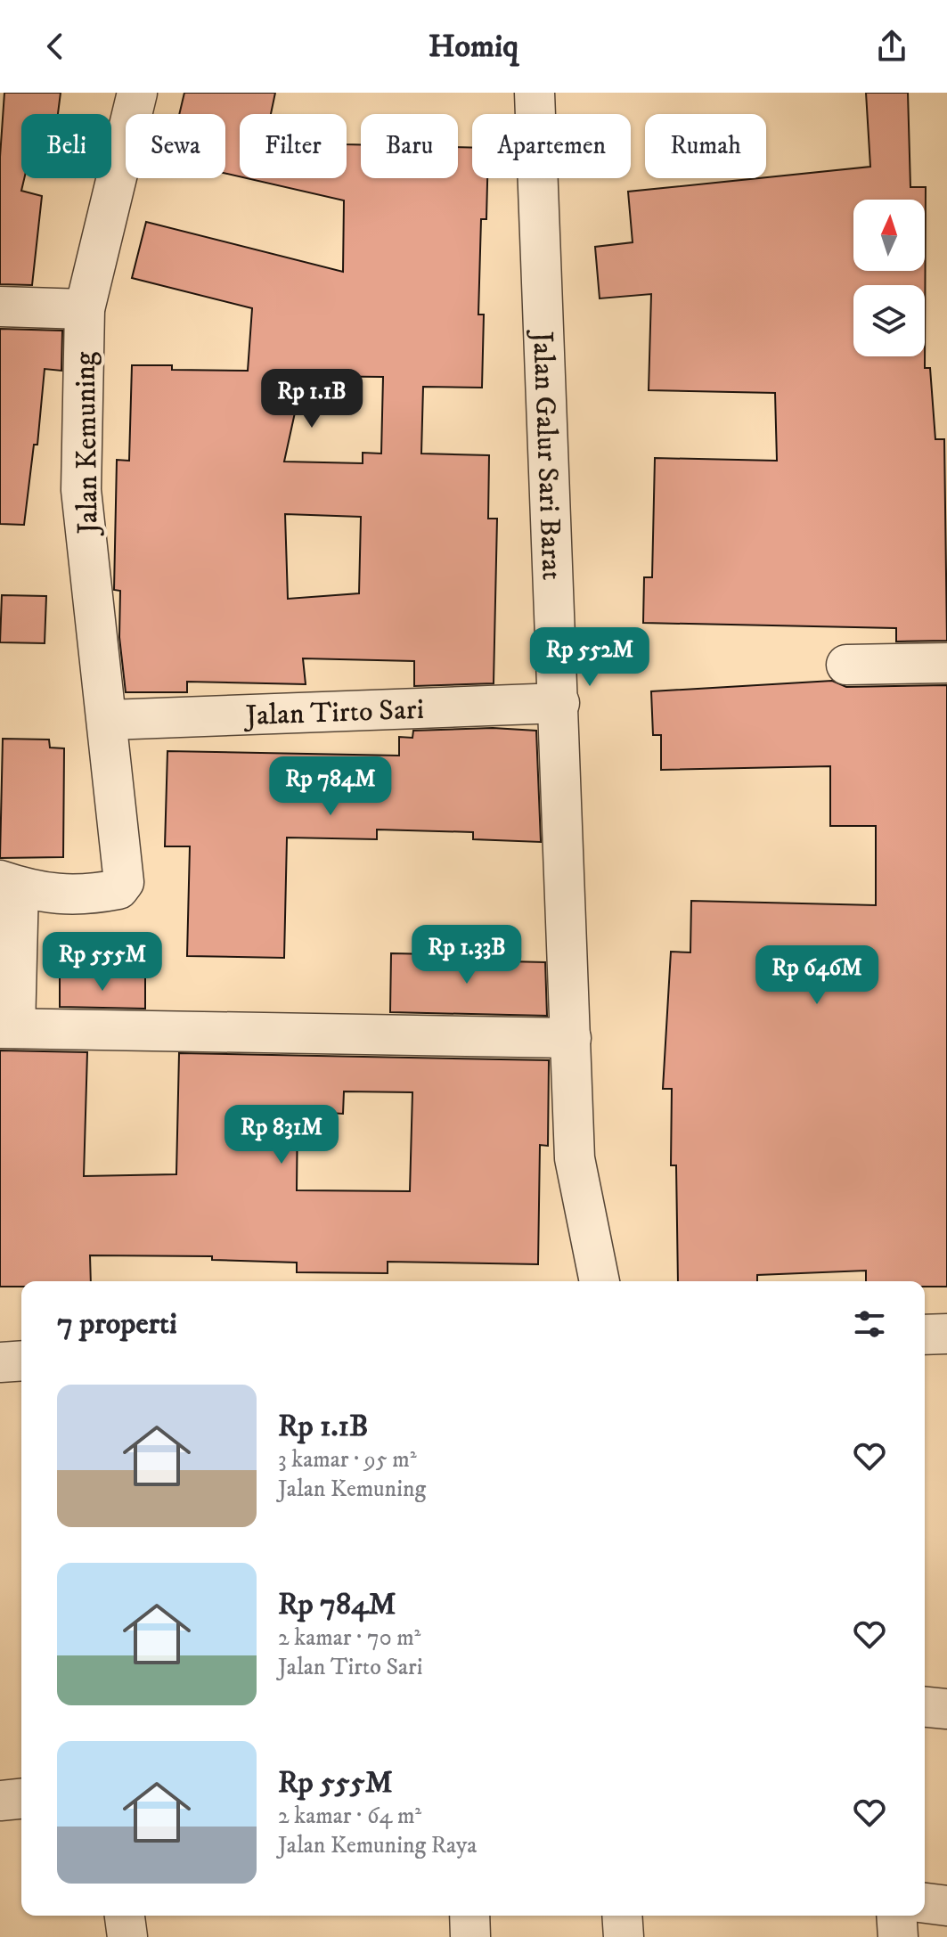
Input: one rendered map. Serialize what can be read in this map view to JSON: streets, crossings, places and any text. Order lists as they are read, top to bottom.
{
  "streets": {
    "street": ["Jalan Kemuning", "Jalan Galur Sari Barat", "Jalan Tirto Sari"]
  },
  "crossings": [
    ["Jalan Kemuning", "Jalan Tirto Sari"],
    ["Jalan Galur Sari Barat", "Jalan Tirto Sari"]
  ],
  "north": "top",
  "page": {
    "header": "Homiq",
    "chip": [
      "Beli",
      "Sewa",
      "Filter",
      "Baru",
      "Apartemen",
      "Rumah"
    ],
    "price": [
      "Rp 1.1B",
      "Rp 552M",
      "Rp 784M",
      "Rp 1.33B",
      "Rp 555M",
      "Rp 646M",
      "Rp 831M"
    ],
    "heading": "7 properti",
    "list": [
      {
        "name": "Rp 1.1B",
        "note": "3 kamar · 95 m² · Jalan Kemuning"
      },
      {
        "name": "Rp 784M",
        "note": "2 kamar · 70 m² · Jalan Tirto Sari"
      },
      {
        "name": "Rp 555M",
        "note": "2 kamar · 64 m² · Jalan Kemuning Raya"
      }
    ]
  }
}
